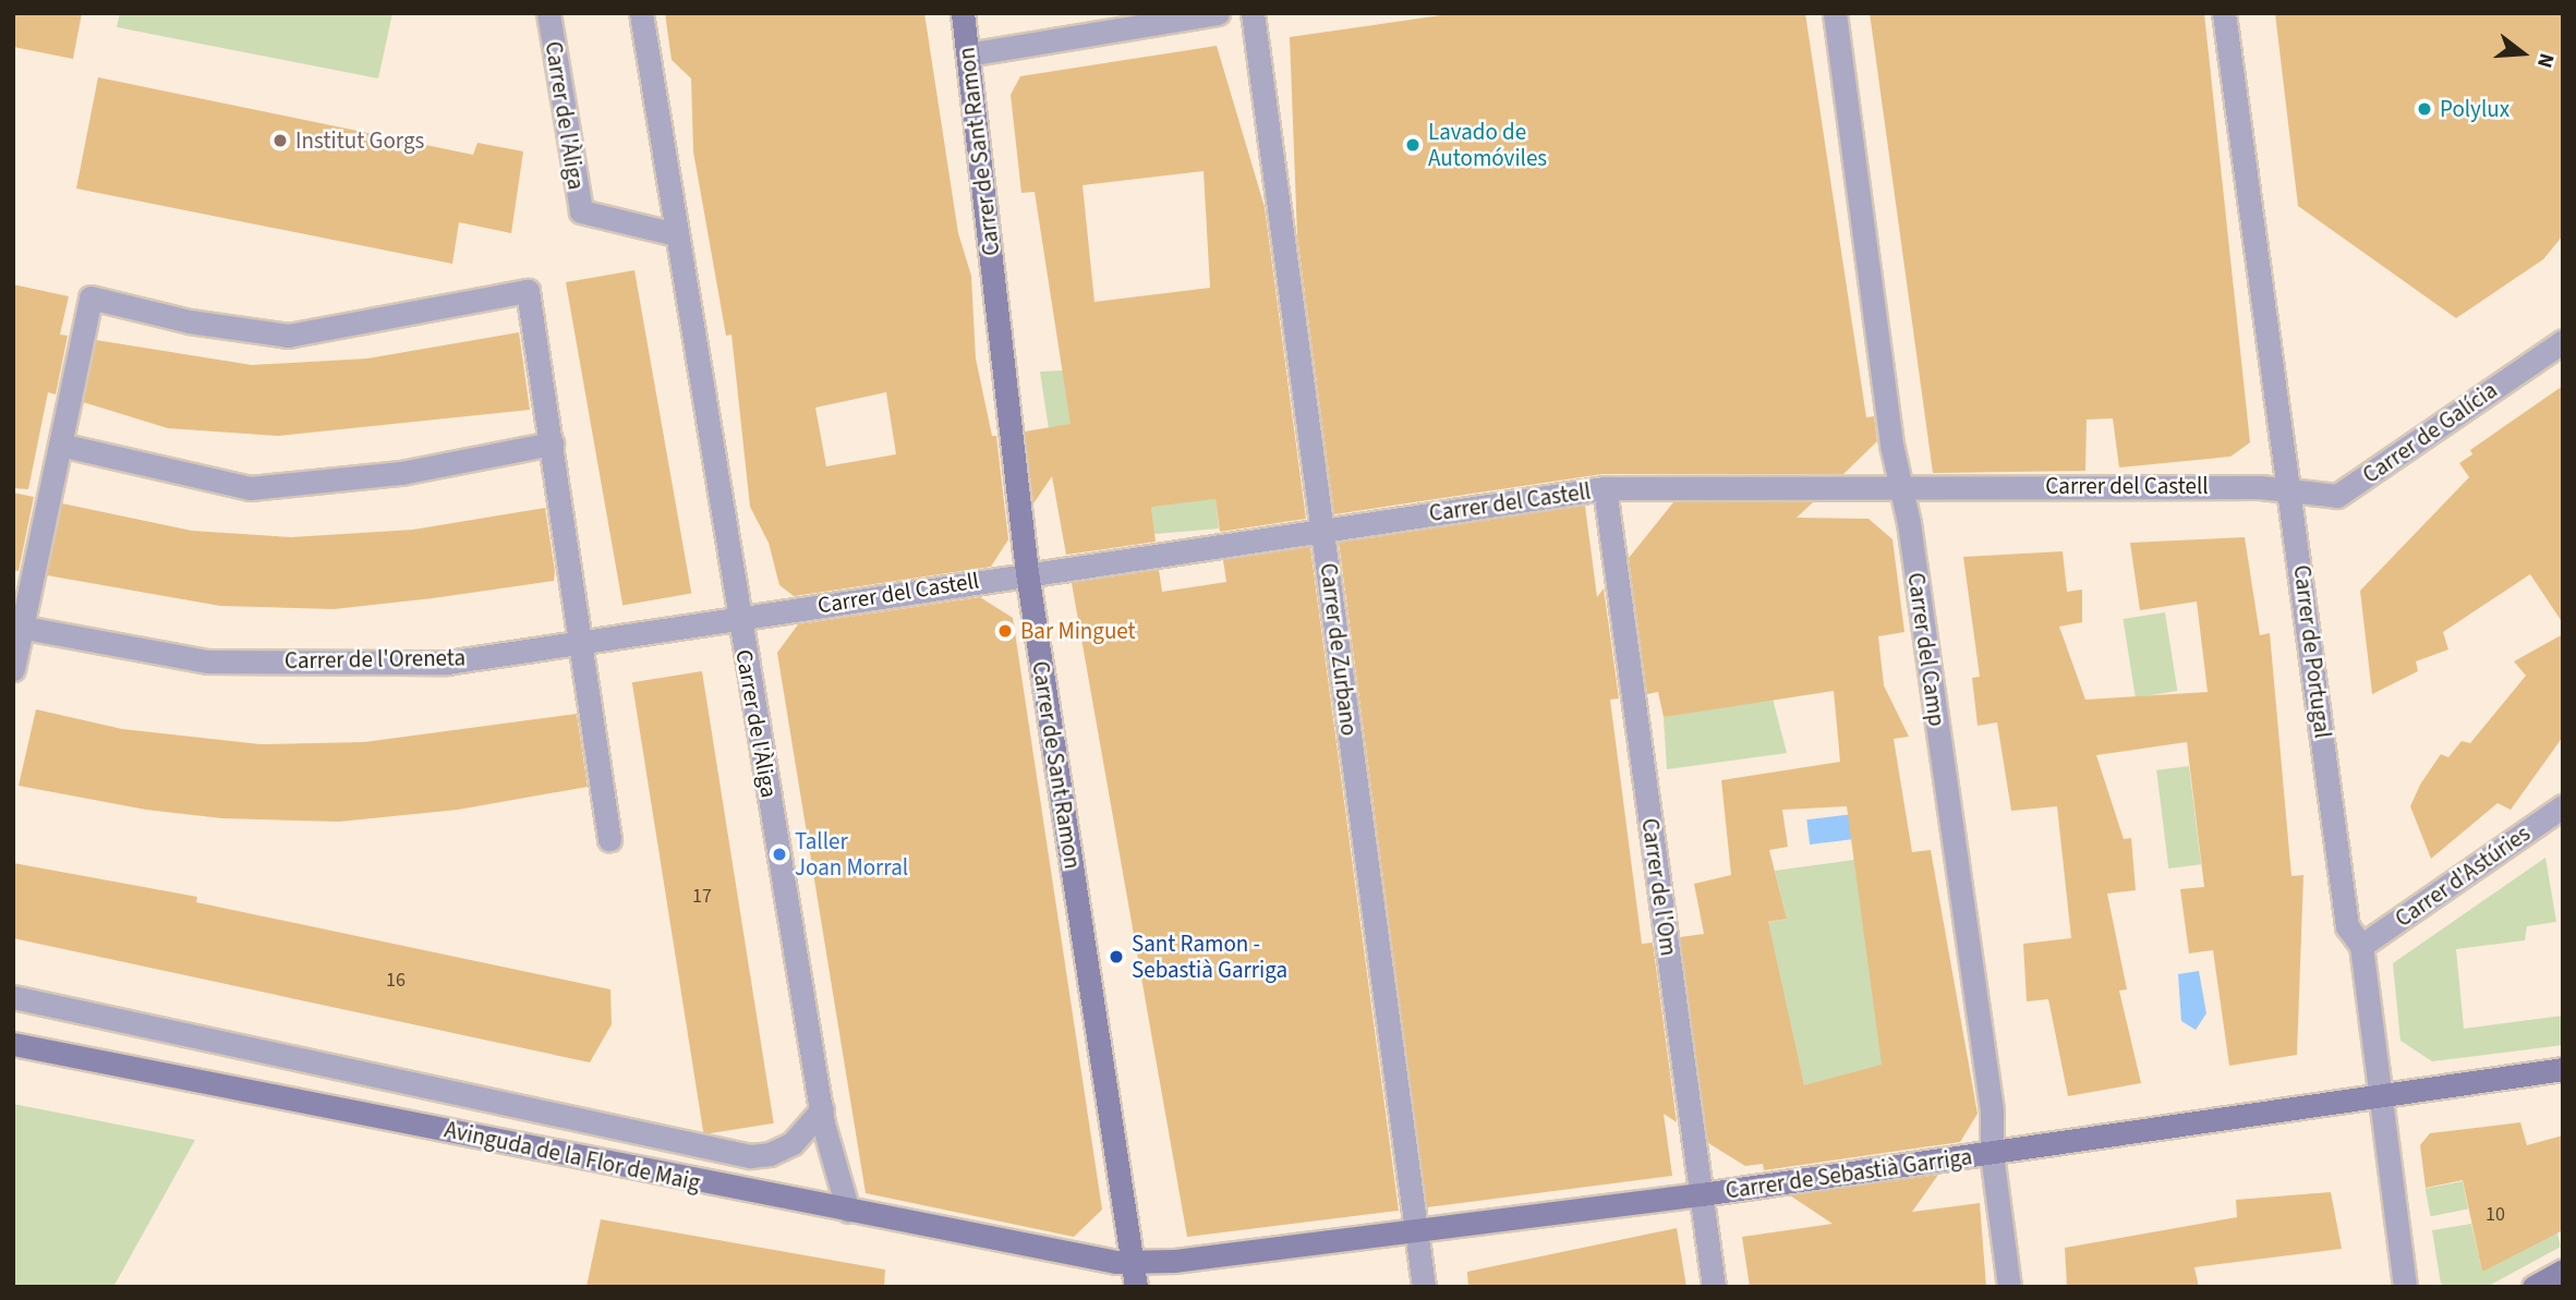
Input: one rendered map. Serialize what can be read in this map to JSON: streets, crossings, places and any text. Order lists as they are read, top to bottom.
{
  "streets": {
    "street": [
      "Carrer de l'Àliga",
      "Carrer de Sant Ramon",
      "Carrer de Galícia",
      "Carrer del Castell",
      "Carrer de Zurbano",
      "Carrer del Camp",
      "Carrer de Portugal",
      "Carrer de l'Oreneta",
      "Carrer d'Astúries",
      "Carrer de l'Om",
      "Avinguda de la Flor de Maig",
      "Carrer de Sebastià Garriga"
    ]
  },
  "crossings": [
    ["Carrer de l'Àliga", "Carrer del Castell"],
    ["Carrer de l'Àliga", "Carrer de l'Oreneta"],
    ["Carrer de l'Àliga", "Avinguda de la Flor de Maig"],
    ["Carrer de Sant Ramon", "Carrer del Castell"],
    ["Carrer de Sant Ramon", "Avinguda de la Flor de Maig"],
    ["Carrer de Sant Ramon", "Carrer de Sebastià Garriga"],
    ["Carrer de Galícia", "Carrer del Castell"],
    ["Carrer de Galícia", "Carrer de Portugal"],
    ["Carrer del Castell", "Carrer de Zurbano"],
    ["Carrer del Castell", "Carrer del Camp"],
    ["Carrer del Castell", "Carrer de Portugal"],
    ["Carrer del Castell", "Carrer de l'Oreneta"],
    ["Carrer del Castell", "Carrer de l'Om"],
    ["Carrer de Zurbano", "Carrer de Sebastià Garriga"],
    ["Carrer del Camp", "Carrer de Sebastià Garriga"],
    ["Carrer de Portugal", "Carrer d'Astúries"],
    ["Carrer de Portugal", "Carrer de Sebastià Garriga"],
    ["Carrer de l'Om", "Carrer de Sebastià Garriga"],
    ["Avinguda de la Flor de Maig", "Carrer de Sebastià Garriga"]
  ],
  "places": [
    "Polylux",
    "Institut Gorgs",
    "Lavado de Automóviles",
    "Bar Minguet",
    "Taller Joan Morral",
    "Sant Ramon - Sebastià Garriga"
  ],
  "house_numbers": ["17", "16", "10"],
  "north": "right"
}
